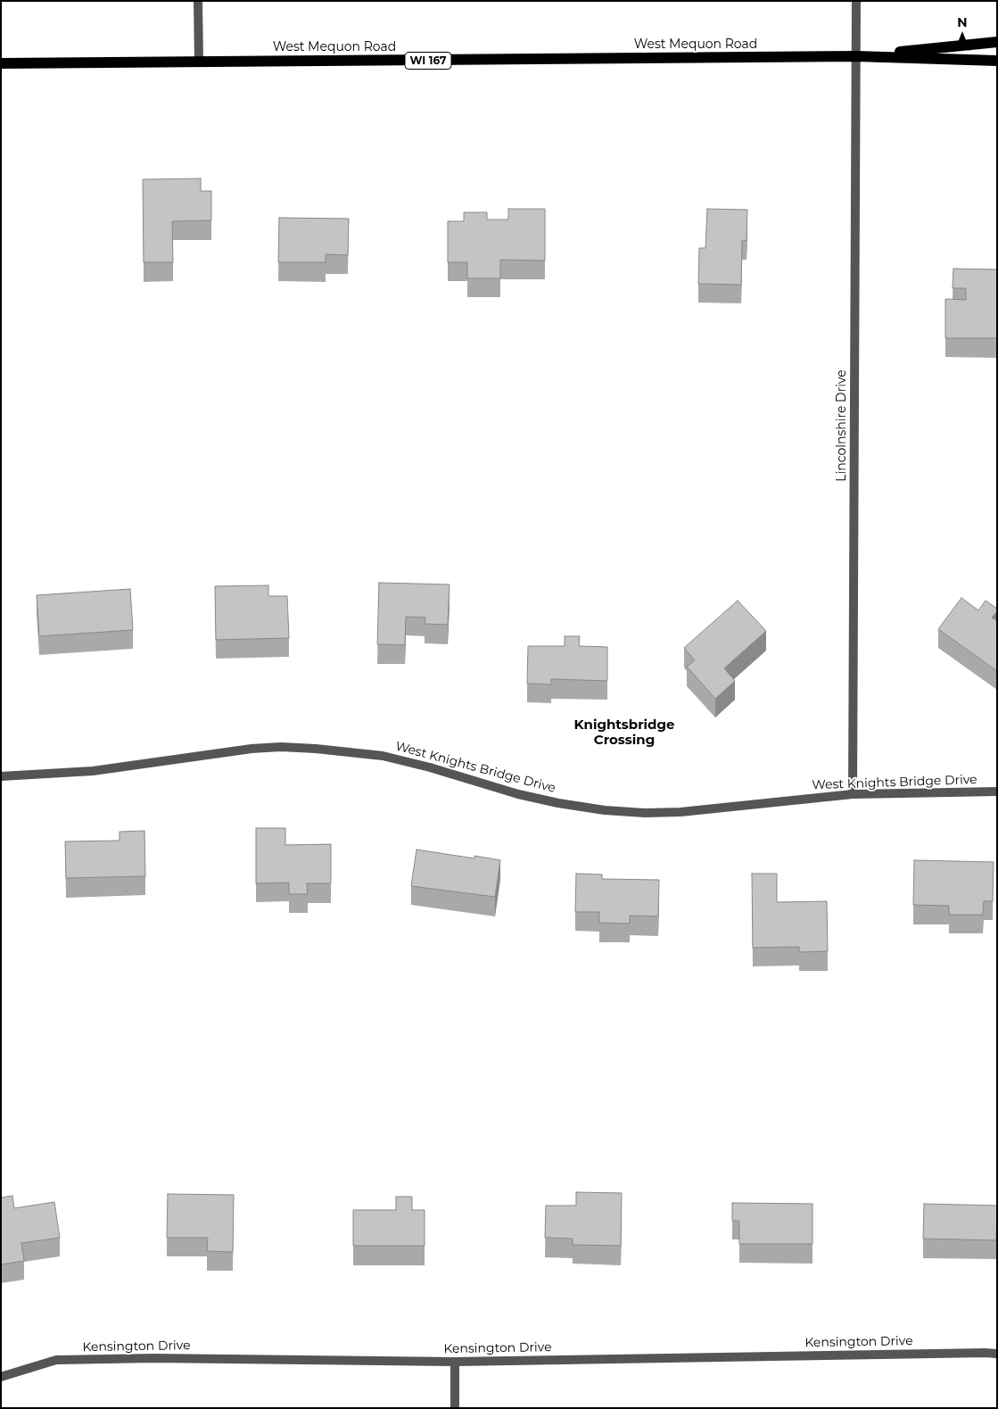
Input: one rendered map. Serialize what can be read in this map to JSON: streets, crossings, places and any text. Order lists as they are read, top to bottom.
{
  "streets": {
    "main road": ["West Mequon Road", "WI 167"],
    "street": ["Lincolnshire Drive", "West Knights Bridge Drive", "Kensington Drive"]
  },
  "crossings": [
    ["West Mequon Road", "Lincolnshire Drive"],
    ["Lincolnshire Drive", "West Knights Bridge Drive"]
  ],
  "districts": ["Knightsbridge Crossing"],
  "north": "top"
}
